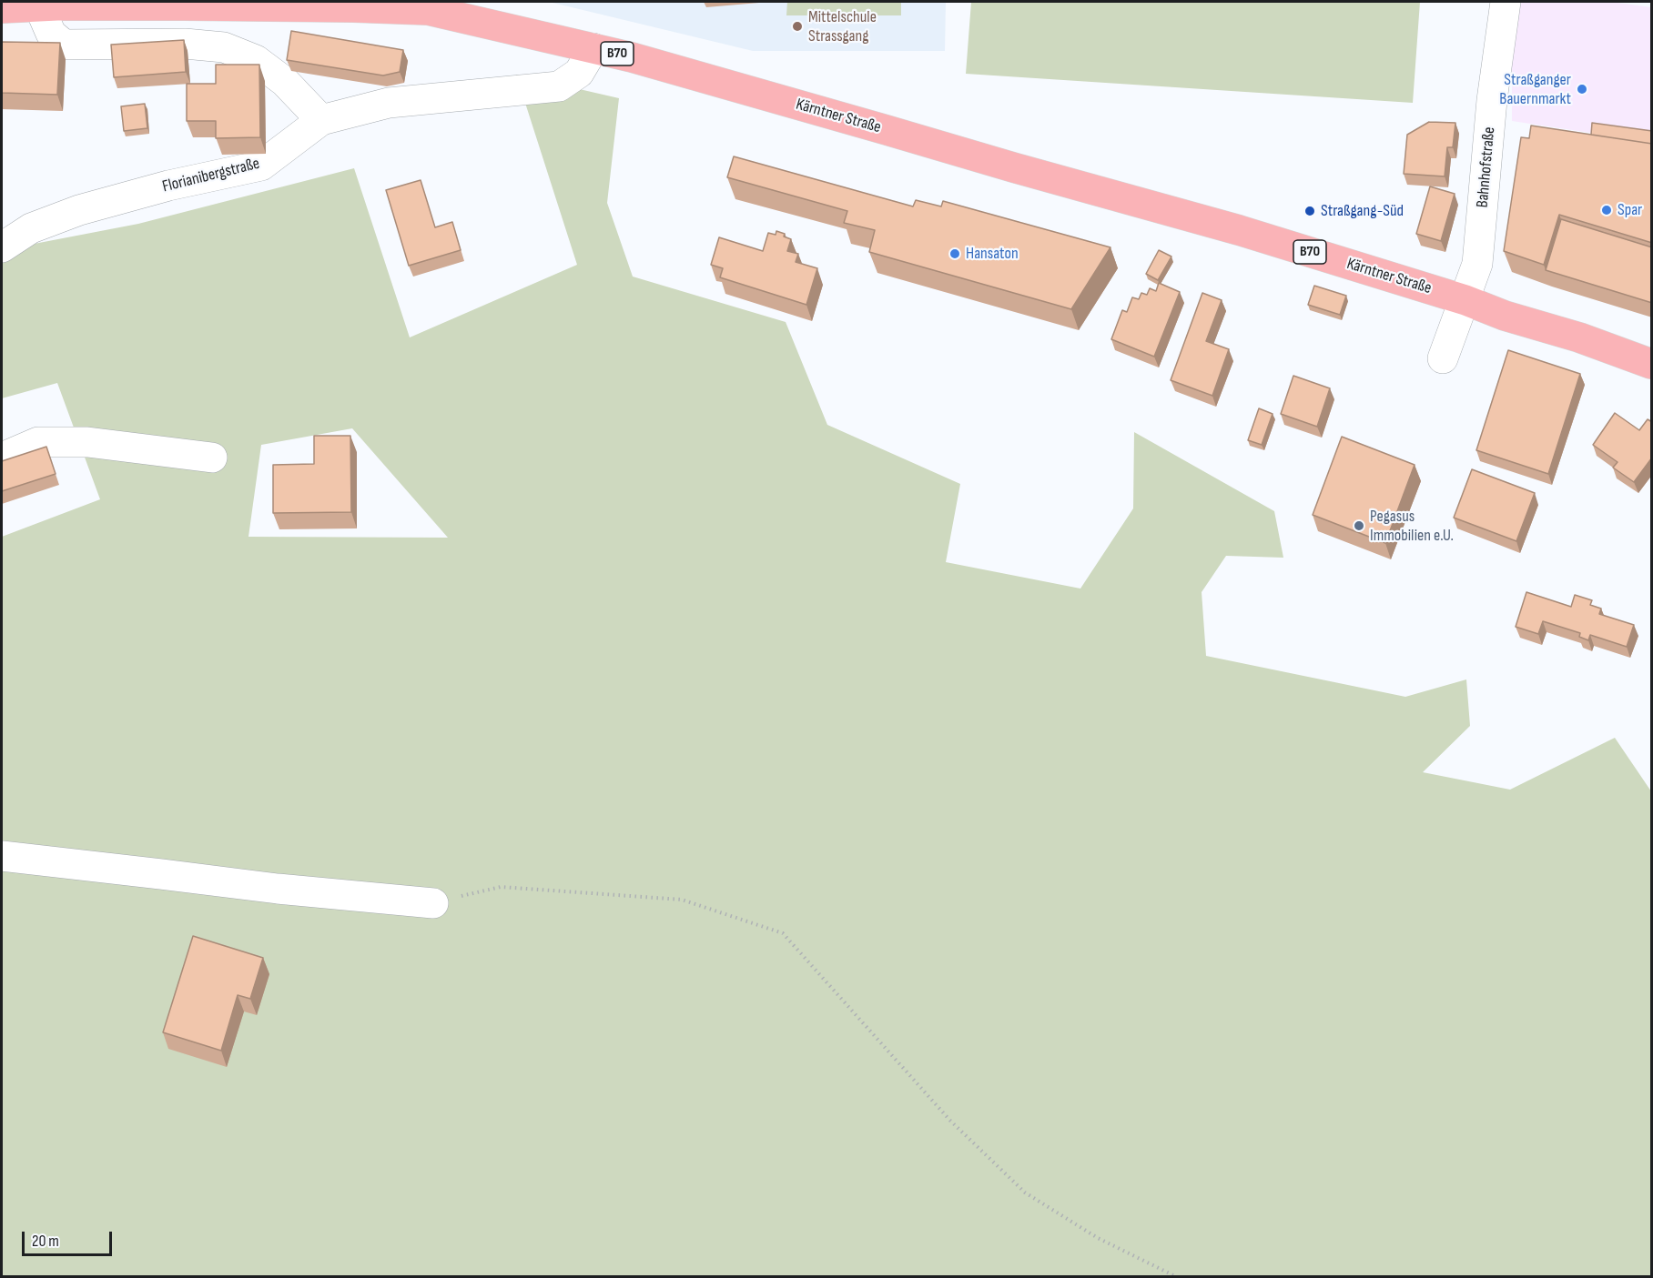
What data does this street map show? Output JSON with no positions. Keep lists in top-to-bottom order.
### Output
{
  "streets": {
    "main road": ["B70", "Kärntner Straße"],
    "street": ["Bahnhofstraße", "Florianibergstraße"]
  },
  "crossings": [
    ["Kärntner Straße", "Bahnhofstraße"],
    ["Kärntner Straße", "Florianibergstraße"]
  ],
  "places": [
    "Mittelschule Strassgang",
    "Straßganger Bauernmarkt",
    "Spar",
    "Straßgang-Süd",
    "Hansaton",
    "Pegasus Immobilien e.U."
  ],
  "scale_bar": "20 m"
}
